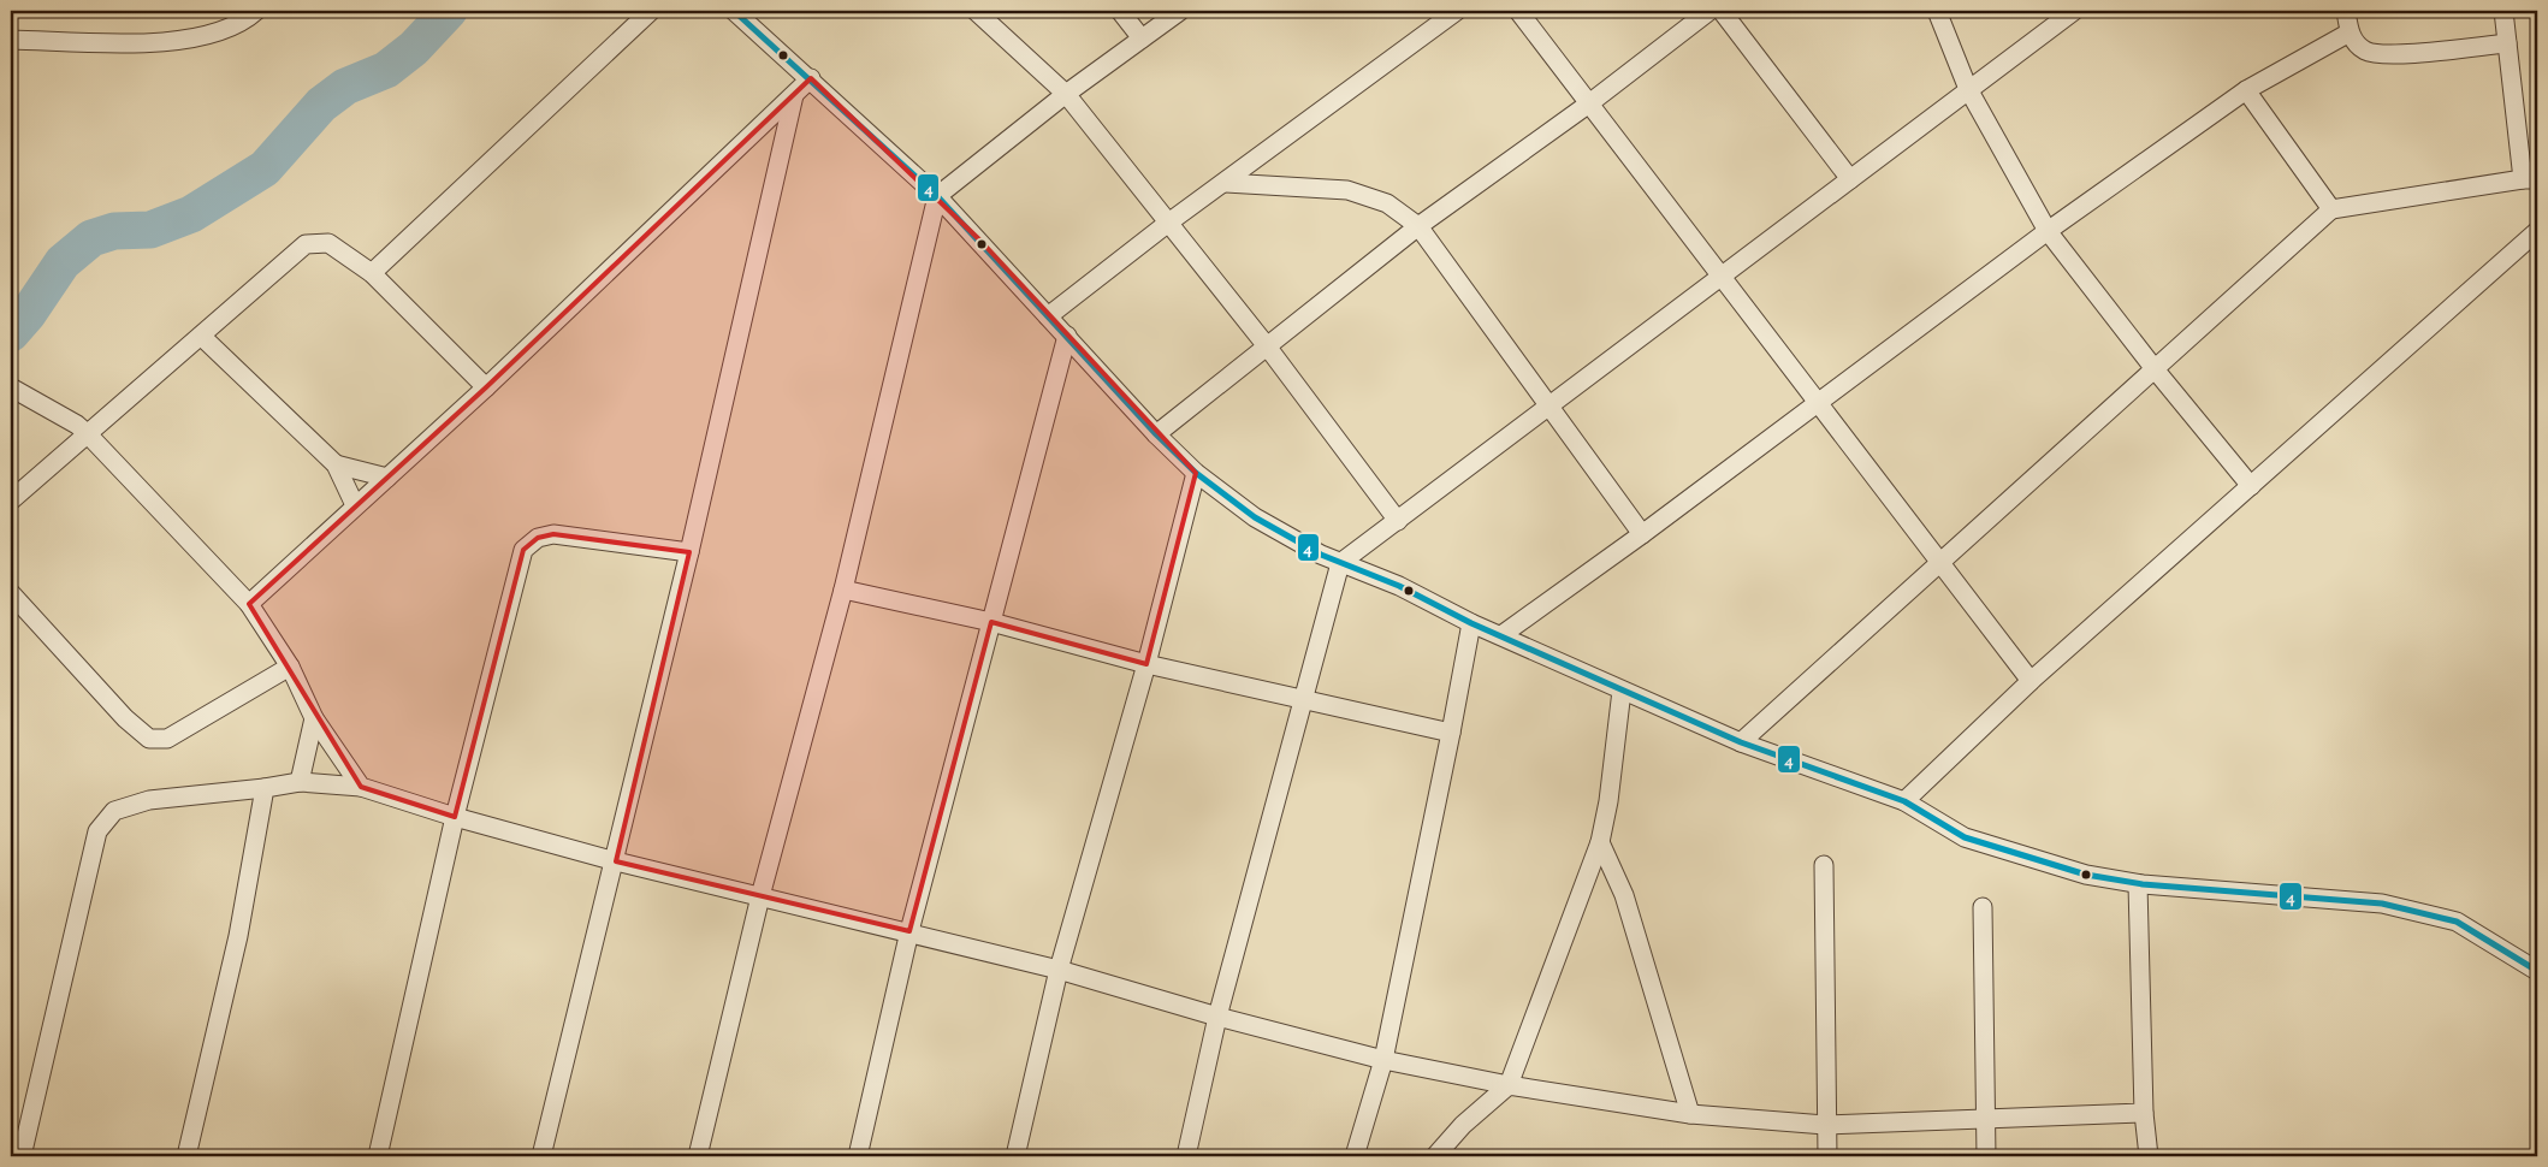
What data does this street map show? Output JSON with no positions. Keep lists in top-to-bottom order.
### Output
{
  "lines": ["transit line 4"]
}
